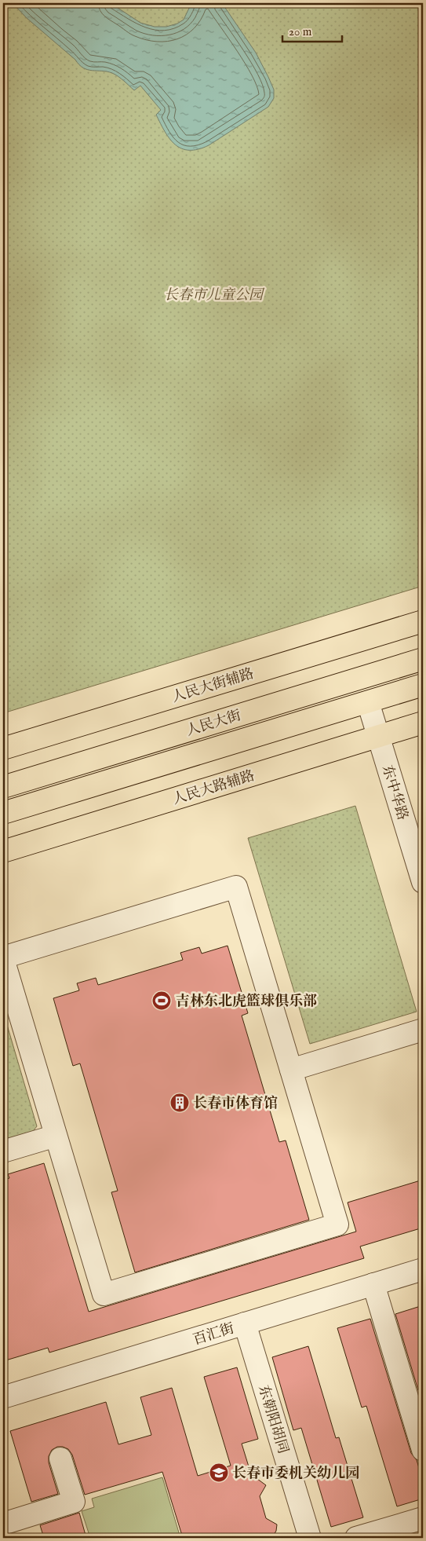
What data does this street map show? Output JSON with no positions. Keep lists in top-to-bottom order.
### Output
{
  "streets": {
    "main road": ["人民大街辅路", "人民大街", "人民大路辅路"],
    "street": ["东中华路", "百汇街", "东朝阳胡同"]
  },
  "crossings": [
    ["人民大街", "东中华路"],
    ["人民大路辅路", "东中华路"],
    ["百汇街", "东朝阳胡同"]
  ],
  "parks": ["长春市儿童公园"],
  "places": {
    "sports": ["吉林东北虎篮球俱乐部"],
    "building": ["长春市体育馆"],
    "school or university": ["长春市委机关幼儿园"]
  },
  "scale_bar": "20 m"
}
